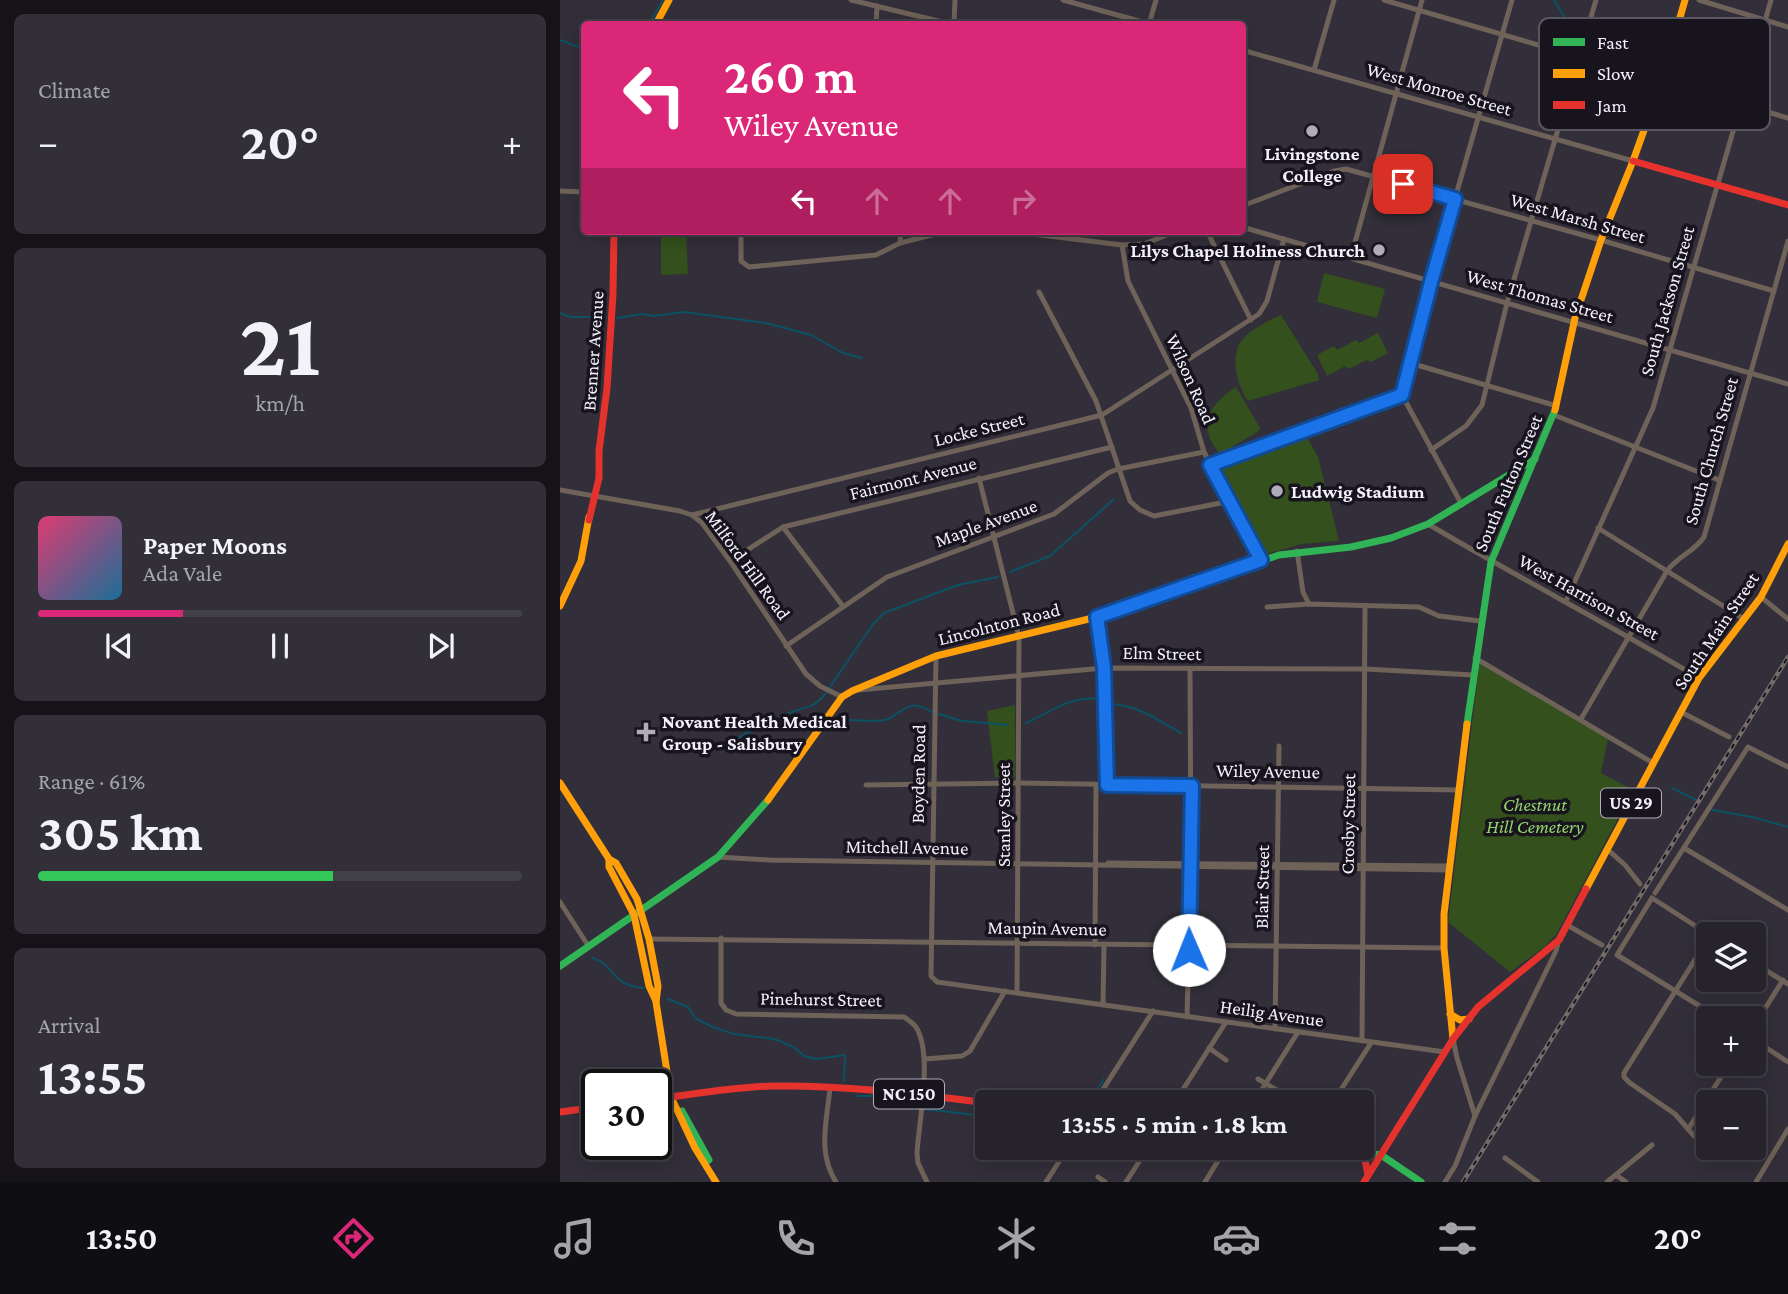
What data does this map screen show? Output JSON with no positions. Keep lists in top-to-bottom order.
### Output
{
  "streets": {
    "main road": [
      "West Monroe Street",
      "Brenner Avenue",
      "South Fulton Street",
      "Lincolnton Road",
      "South Main Street",
      "US 29",
      "NC 150"
    ],
    "street": [
      "West Marsh Street",
      "West Thomas Street",
      "South Jackson Street",
      "Wilson Road",
      "Locke Street",
      "South Church Street",
      "Fairmont Avenue",
      "Maple Avenue",
      "Milford Hill Road",
      "West Harrison Street",
      "Elm Street",
      "Wiley Avenue",
      "Boyden Road",
      "Stanley Street",
      "Crosby Street",
      "Mitchell Avenue",
      "Blair Street",
      "Maupin Avenue",
      "Pinehurst Street",
      "Heilig Avenue"
    ]
  },
  "crossings": [
    ["West Monroe Street", "South Jackson Street"],
    ["West Monroe Street", "South Fulton Street"],
    ["West Marsh Street", "South Jackson Street"],
    ["West Marsh Street", "South Church Street"],
    ["West Marsh Street", "South Fulton Street"],
    ["West Thomas Street", "South Jackson Street"],
    ["West Thomas Street", "South Church Street"],
    ["West Thomas Street", "South Fulton Street"],
    ["South Jackson Street", "West Harrison Street"],
    ["Brenner Avenue", "Milford Hill Road"],
    ["Wilson Road", "Locke Street"],
    ["Wilson Road", "Maple Avenue"],
    ["Wilson Road", "Lincolnton Road"],
    ["Locke Street", "Milford Hill Road"],
    ["South Church Street", "West Harrison Street"],
    ["Fairmont Avenue", "Milford Hill Road"],
    ["Fairmont Avenue", "Stanley Street"],
    ["South Fulton Street", "West Harrison Street"],
    ["South Fulton Street", "Lincolnton Road"],
    ["South Fulton Street", "South Main Street"],
    ["South Fulton Street", "Elm Street"],
    ["South Fulton Street", "Wiley Avenue"],
    ["South Fulton Street", "Mitchell Avenue"],
    ["South Fulton Street", "Maupin Avenue"],
    ["Maple Avenue", "Milford Hill Road"],
    ["Maple Avenue", "Stanley Street"],
    ["Milford Hill Road", "Lincolnton Road"],
    ["West Harrison Street", "Lincolnton Road"],
    ["West Harrison Street", "South Main Street"],
    ["Lincolnton Road", "Elm Street"],
    ["Lincolnton Road", "Boyden Road"],
    ["Lincolnton Road", "Stanley Street"],
    ["Lincolnton Road", "Mitchell Avenue"],
    ["South Main Street", "Heilig Avenue"],
    ["Elm Street", "Boyden Road"],
    ["Elm Street", "Stanley Street"],
    ["Elm Street", "Crosby Street"],
    ["Wiley Avenue", "Boyden Road"],
    ["Wiley Avenue", "Stanley Street"],
    ["Wiley Avenue", "Crosby Street"],
    ["Wiley Avenue", "Blair Street"],
    ["Boyden Road", "Mitchell Avenue"],
    ["Boyden Road", "Maupin Avenue"],
    ["Boyden Road", "Heilig Avenue"],
    ["Stanley Street", "Mitchell Avenue"],
    ["Stanley Street", "Maupin Avenue"],
    ["Stanley Street", "Heilig Avenue"],
    ["Crosby Street", "Mitchell Avenue"],
    ["Crosby Street", "Maupin Avenue"],
    ["Crosby Street", "Heilig Avenue"],
    ["Mitchell Avenue", "Blair Street"],
    ["Blair Street", "Maupin Avenue"],
    ["Blair Street", "Heilig Avenue"],
    ["Maupin Avenue", "Pinehurst Street"],
    ["Pinehurst Street", "NC 150"]
  ],
  "parks": ["Chestnut Hill Cemetery"],
  "places": {
    "other": ["Livingstone College", "Lilys Chapel Holiness Church", "Ludwig Stadium"],
    "health": ["Novant Health Medical Group - Salisbury"]
  },
  "legend": ["Fast", "Slow", "Jam"],
  "page": {
    "tile": [
      "Climate",
      ["21", "km/h"],
      ["Range · 61%", "305 km"],
      ["Arrival", "13:55"]
    ],
    "turn": ["260 m", "Wiley Avenue"],
    "heat": ["−", "20°", "+"],
    "song": ["Paper Moons", "Ada Vale"],
    "map_buttons": ["+", "−"],
    "limit": "30",
    "trip": "13:55 · 5 min · 1.8 km",
    "tabs": ["13:50", "20°"]
  }
}
